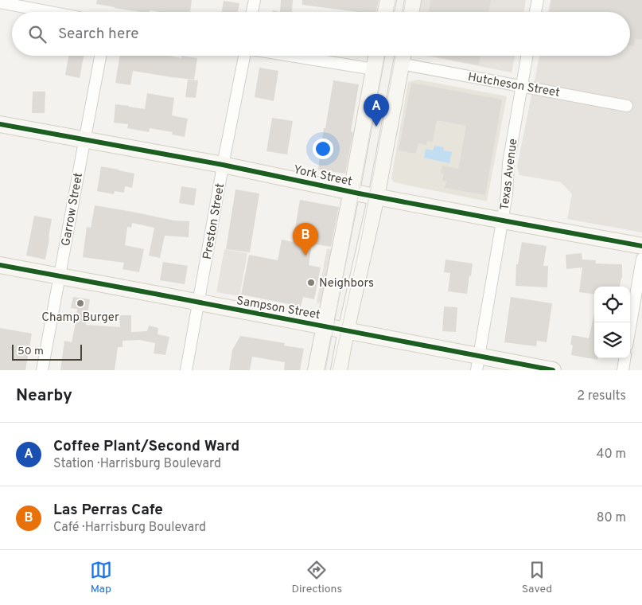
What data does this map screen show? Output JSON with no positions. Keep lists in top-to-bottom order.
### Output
{
  "streets": {
    "main road": ["York Street", "Sampson Street"],
    "street": [
      "Hutcheson Street",
      "Texas Avenue",
      "Garrow Street",
      "Preston Street"
    ]
  },
  "crossings": [
    ["Hutcheson Street", "Texas Avenue"],
    ["Texas Avenue", "York Street"],
    ["Texas Avenue", "Sampson Street"],
    ["York Street", "Garrow Street"],
    ["York Street", "Preston Street"],
    ["Garrow Street", "Sampson Street"],
    ["Preston Street", "Sampson Street"]
  ],
  "places": ["Neighbors", "Champ Burger"],
  "scale_bar": "50 m",
  "page": {
    "search": "Search here",
    "pins": ["A", "B"],
    "scale": "50 m",
    "heading": ["Nearby", "2 results"],
    "list": [
      {
        "mark": "A",
        "name": "Coffee Plant/Second Ward",
        "note": "Station · Harrisburg Boulevard",
        "value": "40 m"
      },
      {
        "mark": "B",
        "name": "Las Perras Cafe",
        "note": "Café · Harrisburg Boulevard",
        "value": "80 m"
      }
    ],
    "nav": ["Map", "Directions", "Saved"]
  }
}
